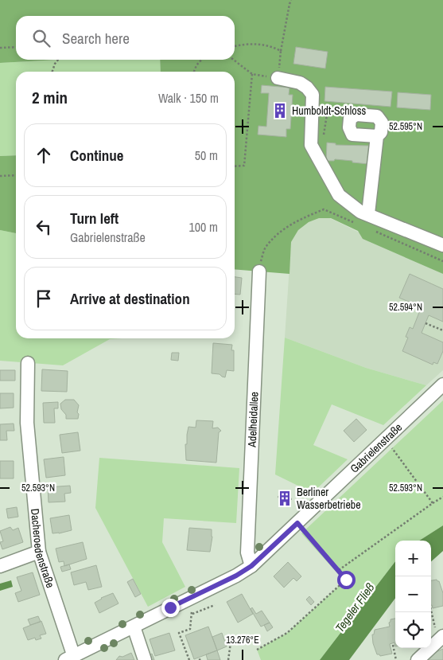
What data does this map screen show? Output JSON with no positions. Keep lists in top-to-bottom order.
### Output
{
  "streets": {
    "street": ["Adelheidallee", "Gabrielenstraße", "Dacheroedenstraße"]
  },
  "crossings": [
    ["Adelheidallee", "Gabrielenstraße"],
    ["Gabrielenstraße", "Dacheroedenstraße"]
  ],
  "water": ["Tegeler Fließ"],
  "places": {
    "building": ["Humboldt-Schloss", "Berliner Wasserbetriebe"]
  },
  "page": {
    "search": "Search here",
    "heading": ["2 min", "Walk · 150 m"],
    "list": [
      ["Continue", "50 m"],
      ["Turn left", "Gabrielenstraße", "100 m"],
      "Arrive at destination"
    ],
    "map_buttons": ["+", "−"]
  },
  "coordinates": [
    "52.595°N",
    "52.594°N",
    "52.593°N",
    "13.276°E"
  ]
}
